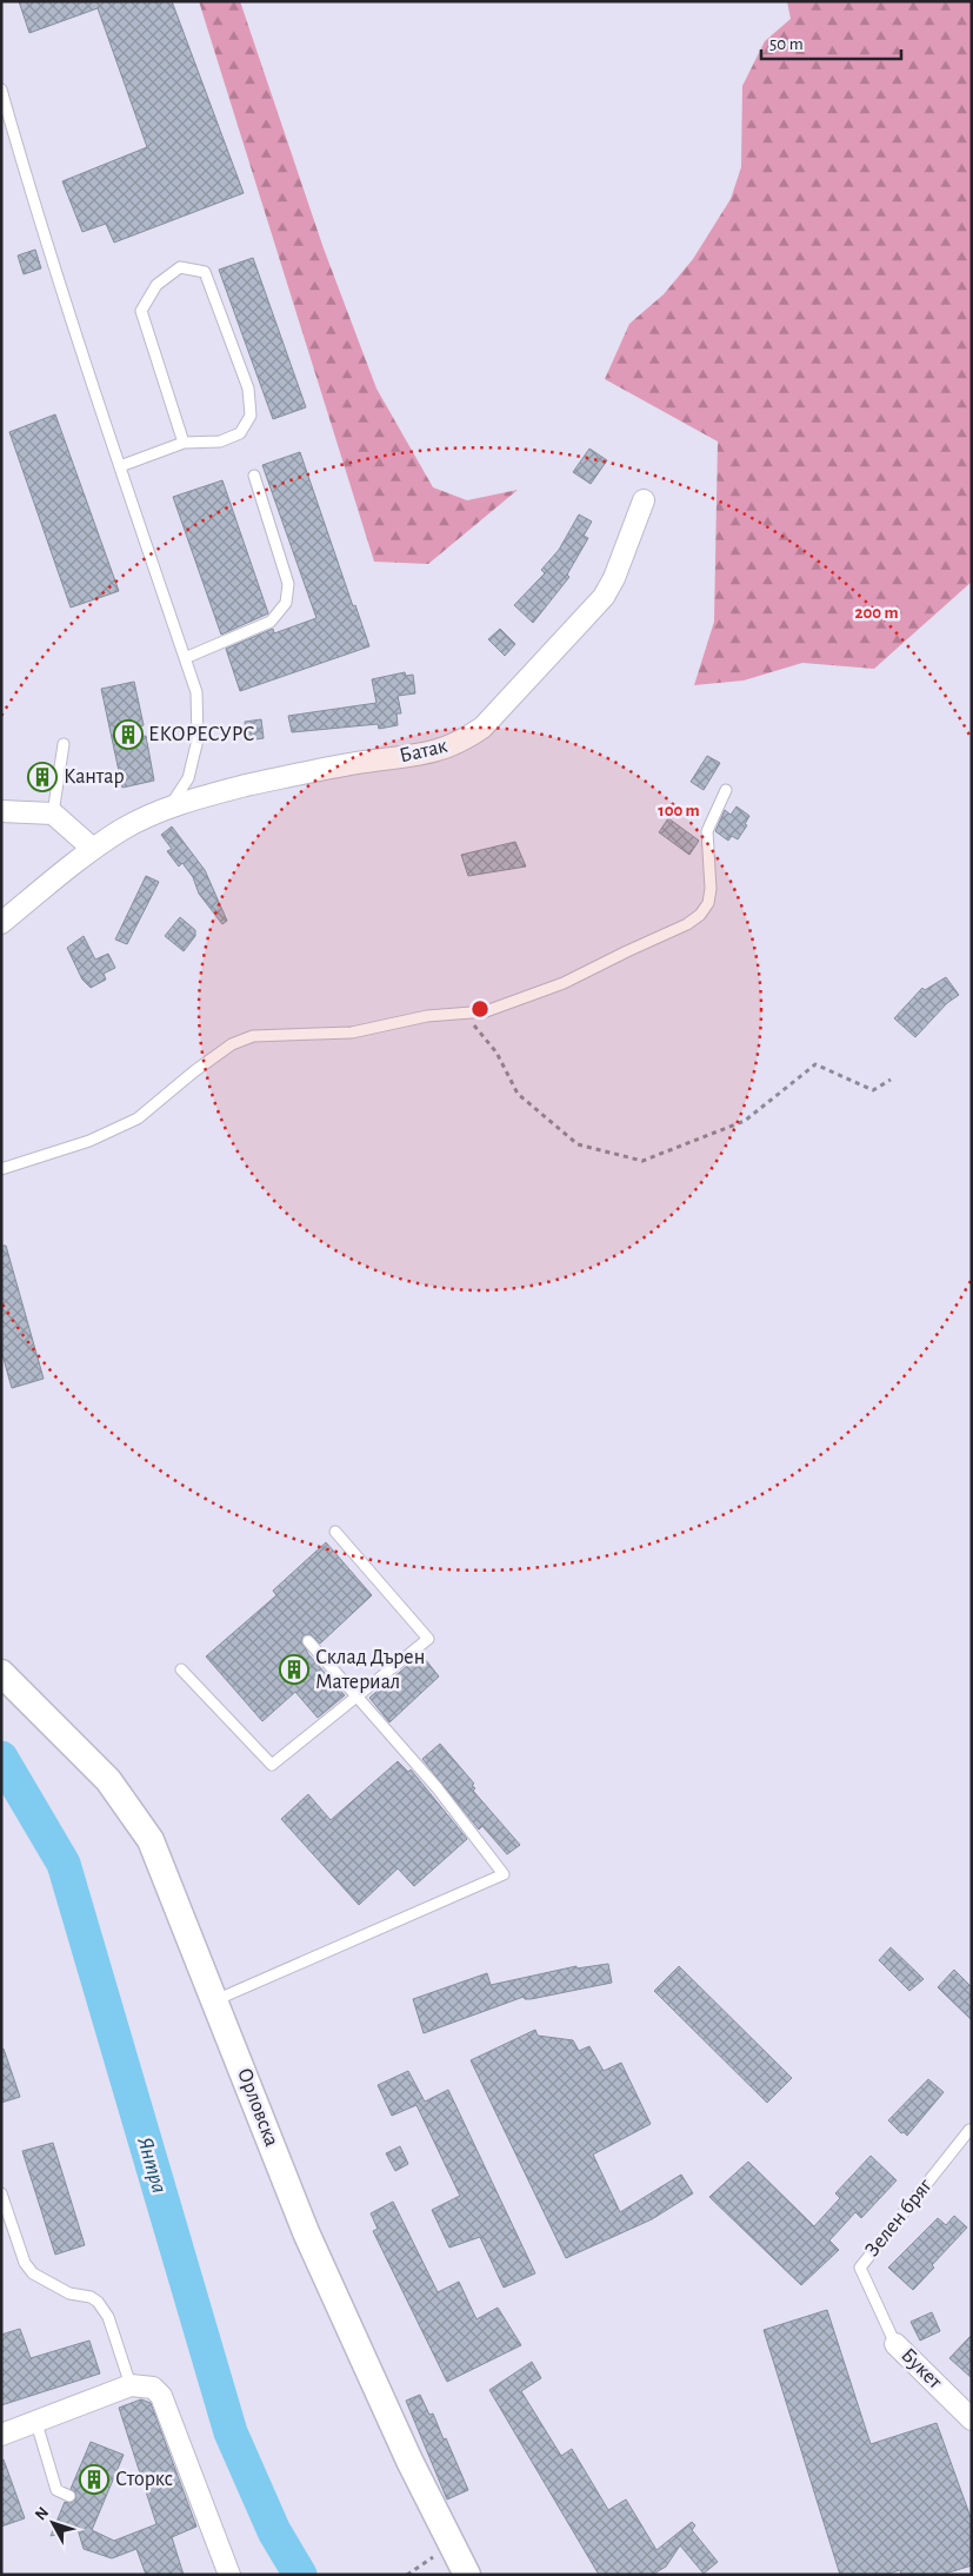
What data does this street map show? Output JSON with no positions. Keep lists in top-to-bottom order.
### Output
{
  "streets": {
    "street": ["Батак", "Орловска", "Букет"],
    "lane": ["Зелен бряг"]
  },
  "crossings": [
    ["Зелен бряг", "Букет"]
  ],
  "water": ["Янтра"],
  "places": {
    "building": [
      "ЕКОРЕСУРС",
      "Кантар",
      "Склад Дърен Материал",
      "Сторкс"
    ]
  },
  "scale_bar": "50 m",
  "north": "top left",
  "rings": ["200 m", "100 m"]
}
